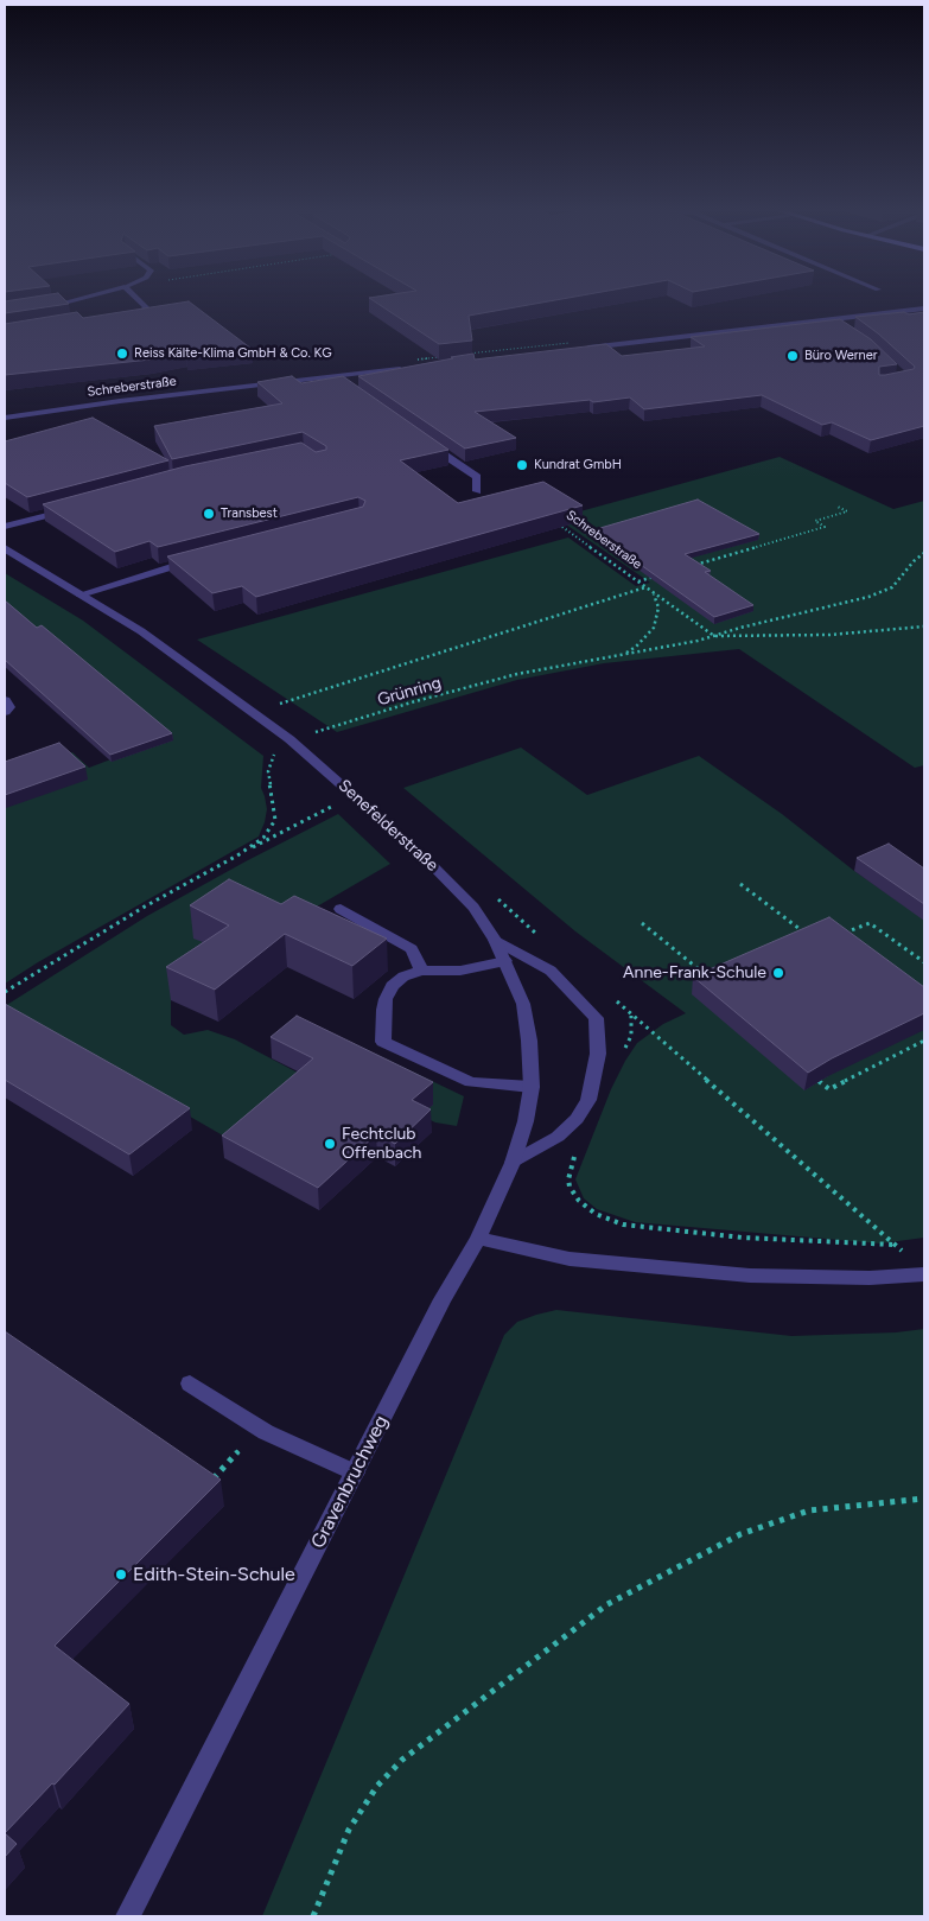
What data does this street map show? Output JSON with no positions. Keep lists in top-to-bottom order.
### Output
{
  "streets": {
    "street": ["Schreberstraße", "Senefelderstraße", "Gravenbruchweg"],
    "path": ["Grünring"]
  },
  "crossings": [
    ["Schreberstraße", "Grünring"],
    ["Grünring", "Senefelderstraße"],
    ["Senefelderstraße", "Gravenbruchweg"]
  ],
  "places": [
    "Reiss Kälte-Klima GmbH & Co. KG",
    "Büro Werner",
    "Kundrat GmbH",
    "Transbest",
    "Anne-Frank-Schule",
    "Fechtclub Offenbach",
    "Edith-Stein-Schule"
  ]
}
